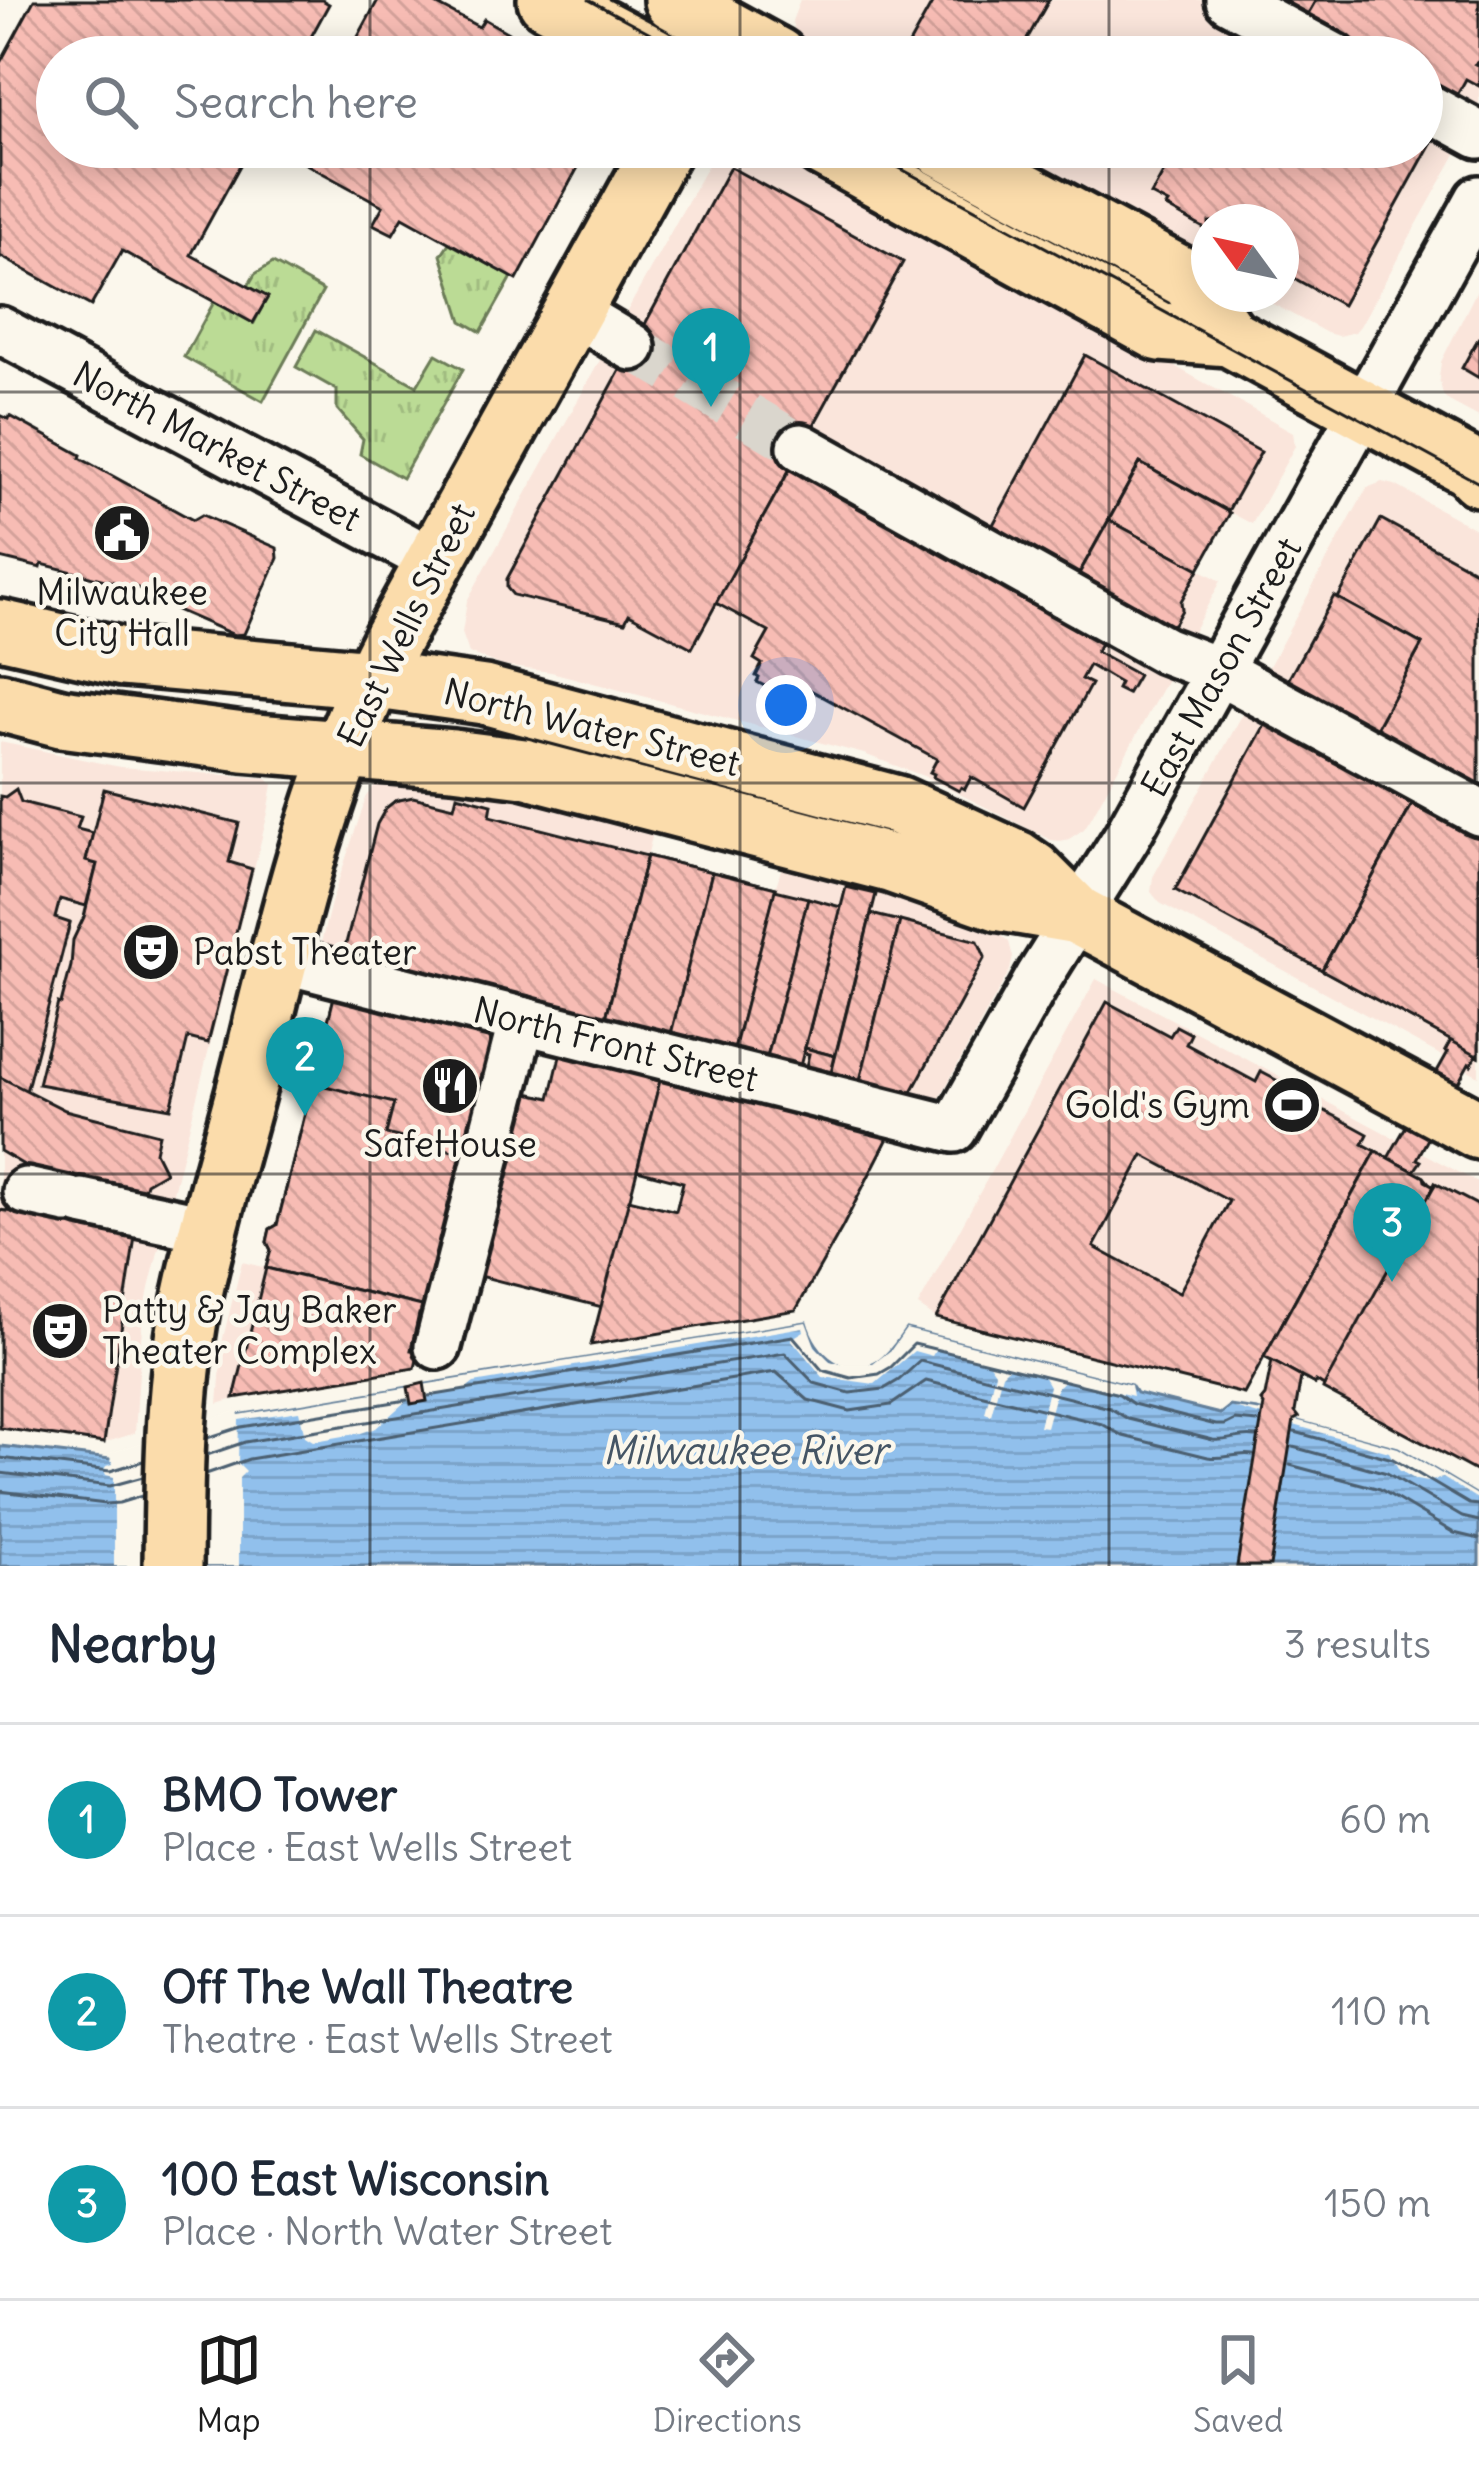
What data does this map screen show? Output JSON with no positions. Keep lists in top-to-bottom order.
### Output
{
  "streets": {
    "main road": ["East Wells Street", "North Water Street"],
    "street": ["North Market Street", "East Mason Street", "North Front Street"]
  },
  "crossings": [
    ["North Market Street", "East Wells Street"],
    ["East Wells Street", "North Water Street"],
    ["East Wells Street", "North Front Street"],
    ["East Mason Street", "North Water Street"],
    ["East Mason Street", "North Front Street"]
  ],
  "water": ["Milwaukee River"],
  "places": {
    "public building": ["Milwaukee City Hall"],
    "theatre": ["Pabst Theater", "Patty & Jay Baker Theater Complex"],
    "restaurant": ["SafeHouse"],
    "sports": ["Gold's Gym"]
  },
  "north": "top left",
  "page": {
    "search": "Search here",
    "pins": ["1", "2", "3"],
    "heading": ["Nearby", "3 results"],
    "list": [
      {
        "mark": "1",
        "name": "BMO Tower",
        "note": "Place · East Wells Street",
        "value": "60 m"
      },
      {
        "mark": "2",
        "name": "Off The Wall Theatre",
        "note": "Theatre · East Wells Street",
        "value": "110 m"
      },
      {
        "mark": "3",
        "name": "100 East Wisconsin",
        "note": "Place · North Water Street",
        "value": "150 m"
      }
    ],
    "nav": ["Map", "Directions", "Saved"]
  }
}
